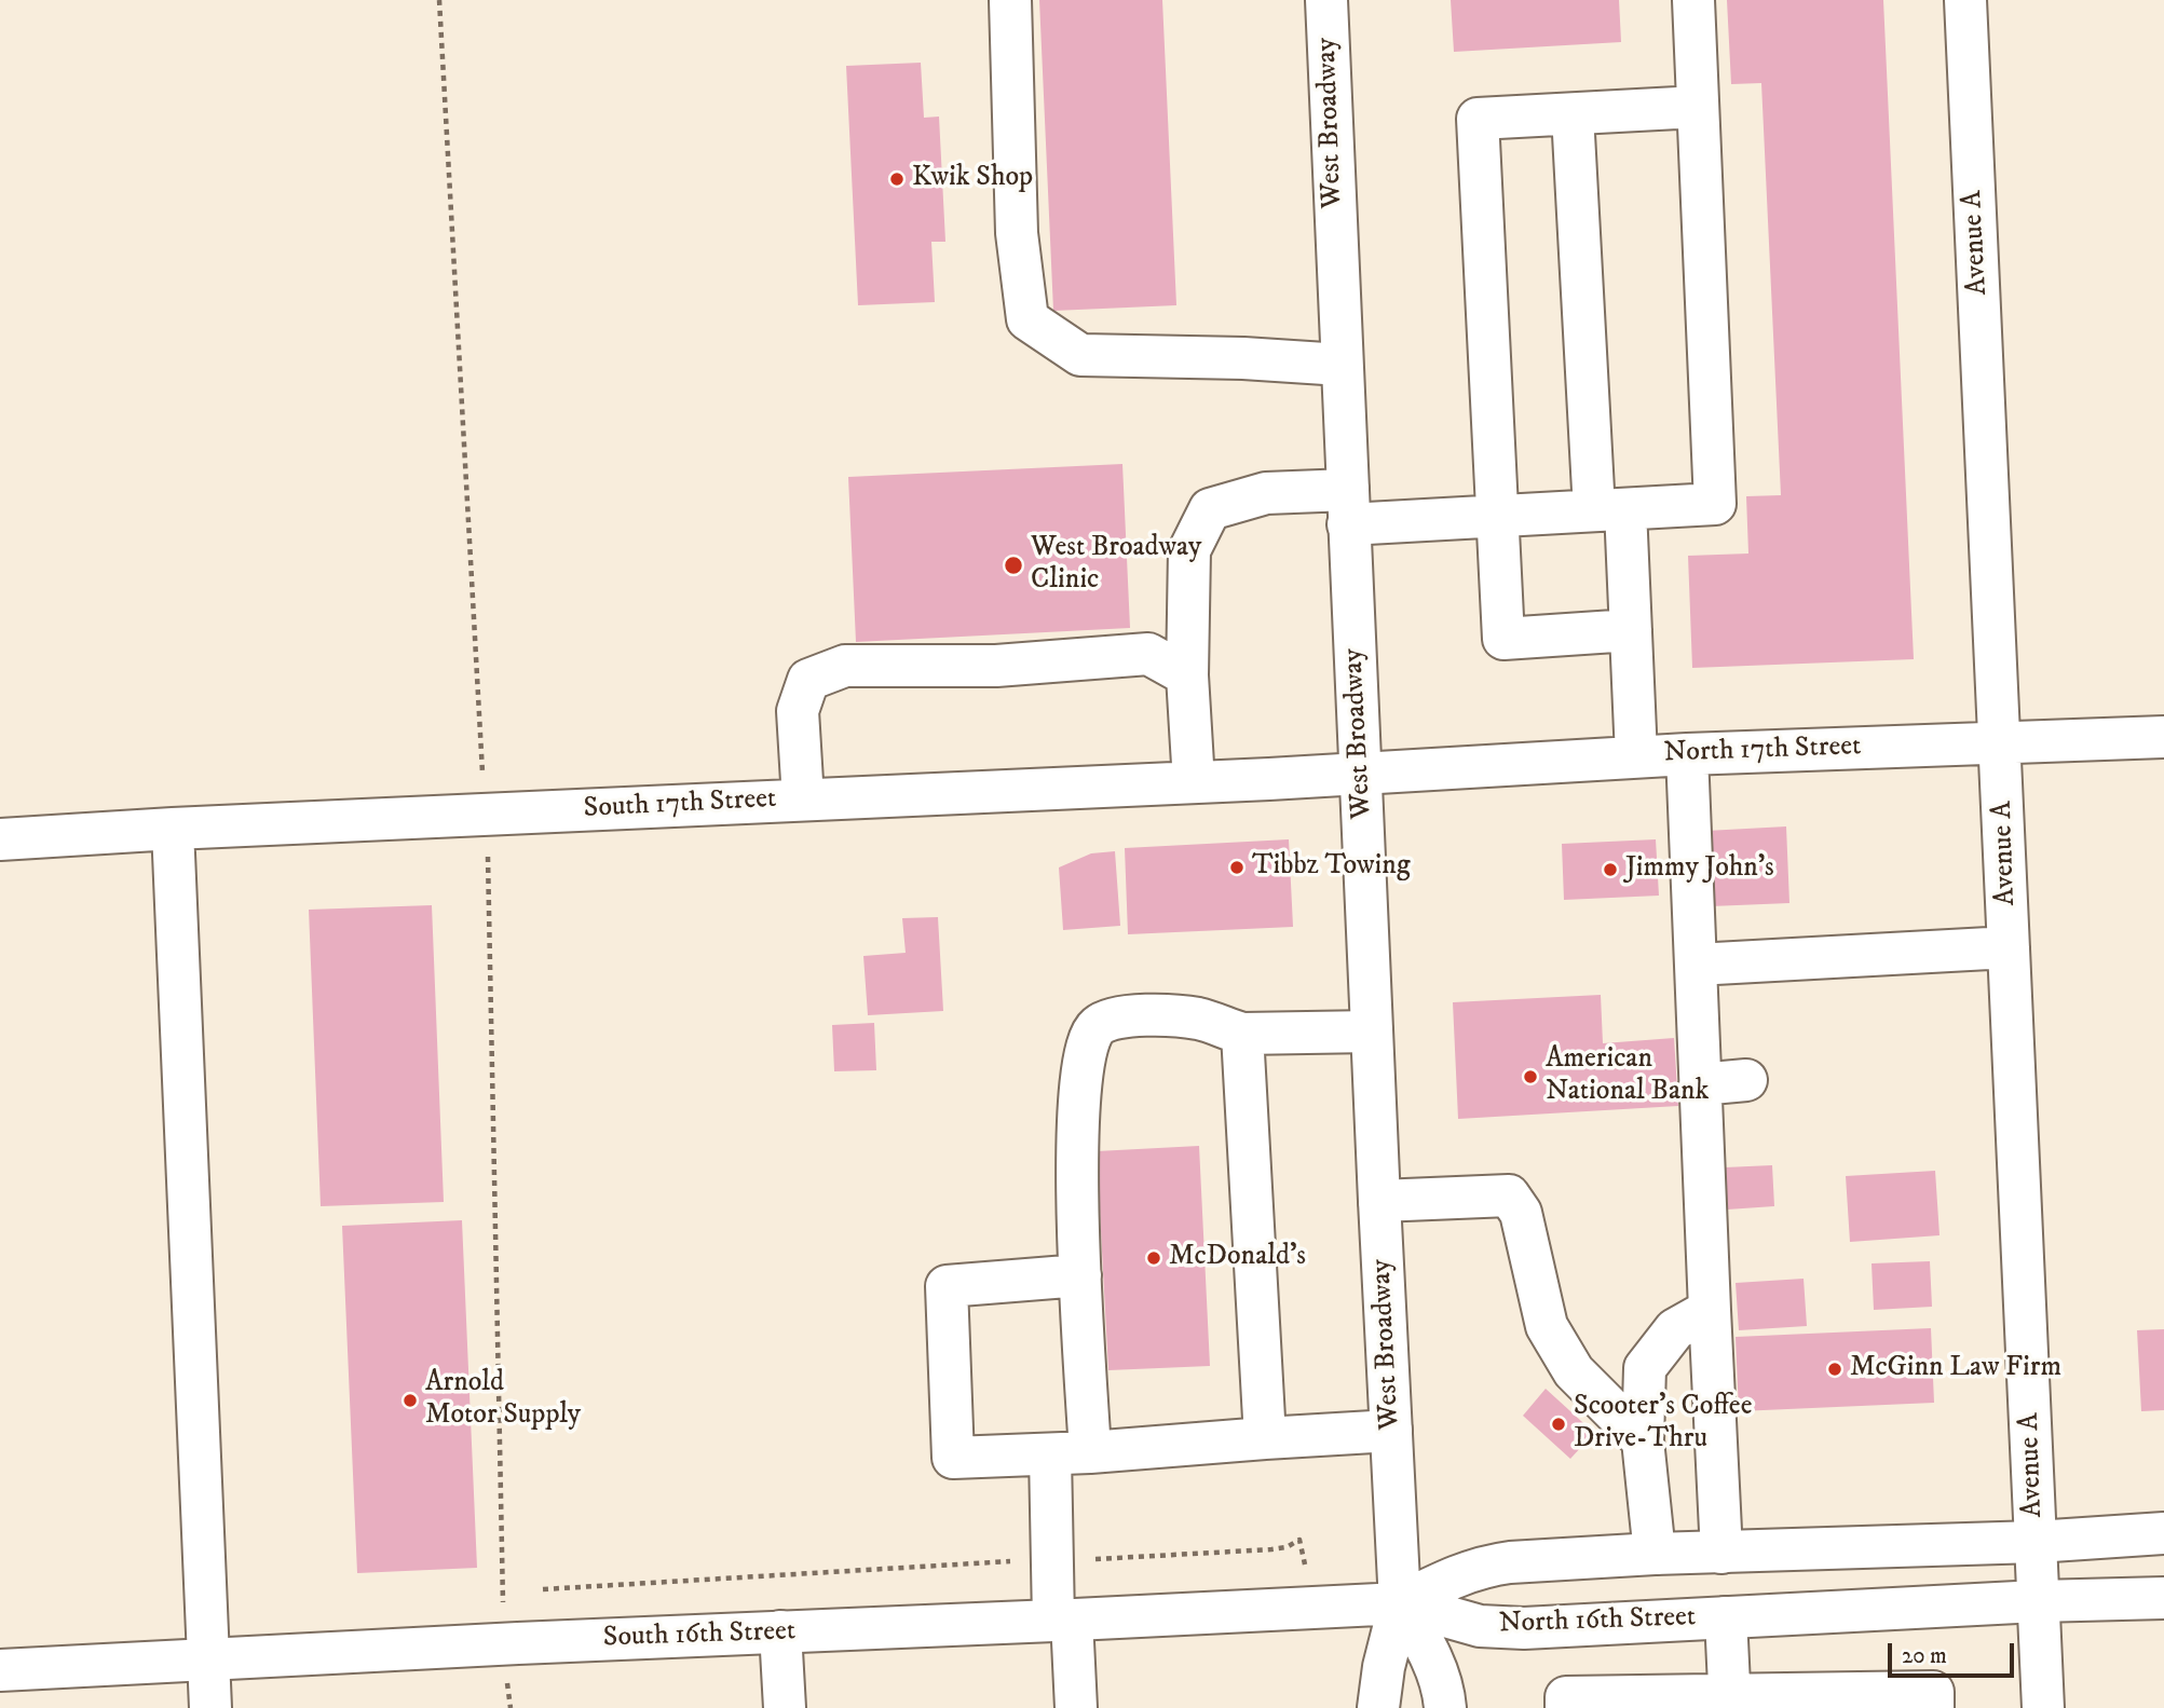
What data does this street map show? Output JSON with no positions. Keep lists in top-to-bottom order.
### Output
{
  "streets": {
    "main road": [
      "West Broadway",
      "Avenue A",
      "North 17th Street",
      "South 17th Street",
      "North 16th Street",
      "South 16th Street"
    ]
  },
  "crossings": [
    ["West Broadway", "North 17th Street"],
    ["West Broadway", "South 17th Street"],
    ["West Broadway", "North 16th Street"],
    ["West Broadway", "South 16th Street"],
    ["Avenue A", "North 17th Street"],
    ["Avenue A", "North 16th Street"],
    ["North 17th Street", "South 17th Street"],
    ["North 16th Street", "South 16th Street"]
  ],
  "places": [
    "Kwik Shop",
    "West Broadway Clinic",
    "Tibbz Towing",
    "Jimmy John's",
    "American National Bank",
    "McDonald's",
    "McGinn Law Firm",
    "Arnold Motor Supply",
    "Scooter's Coffee Drive-Thru"
  ],
  "scale_bar": "20 m"
}
